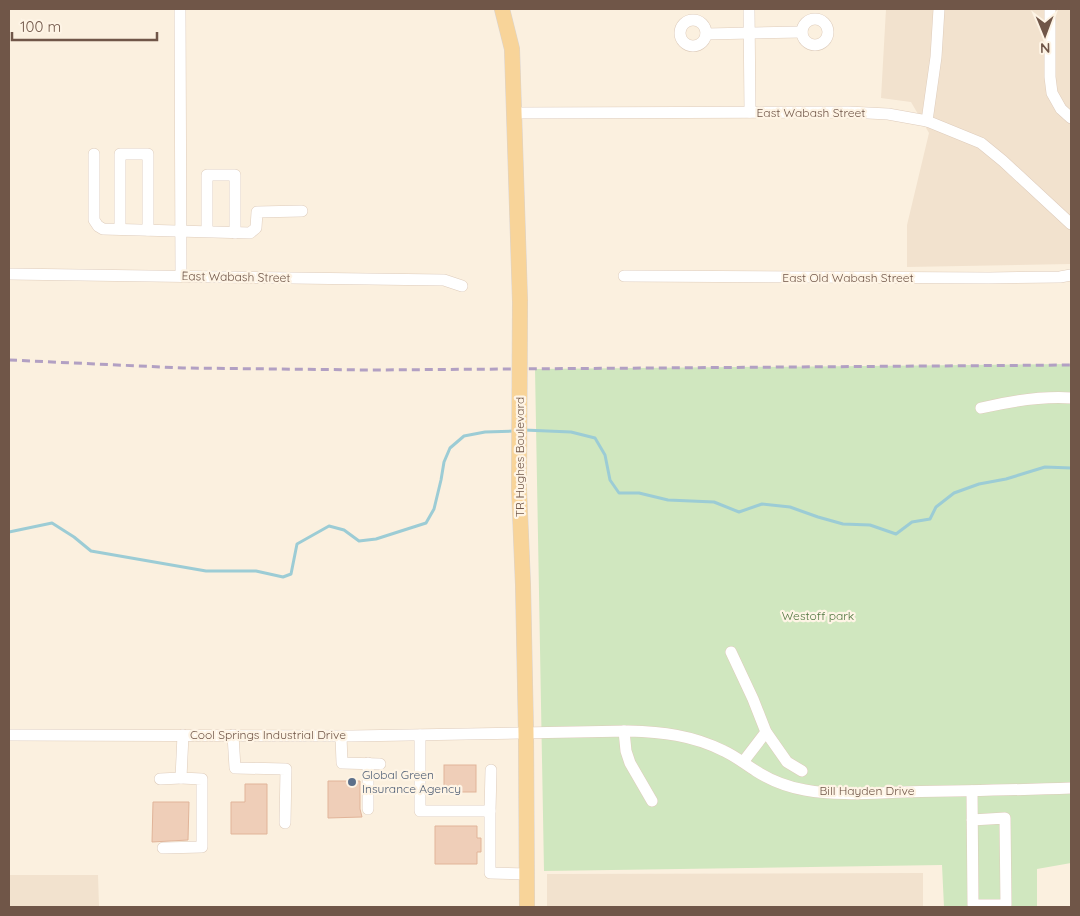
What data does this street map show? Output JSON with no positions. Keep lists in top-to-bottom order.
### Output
{
  "streets": {
    "main road": ["TR Hughes Boulevard"],
    "street": [
      "East Wabash Street",
      "East Old Wabash Street",
      "Cool Springs Industrial Drive",
      "Bill Hayden Drive"
    ]
  },
  "crossings": [
    ["East Wabash Street", "TR Hughes Boulevard"],
    ["TR Hughes Boulevard", "Cool Springs Industrial Drive"],
    ["TR Hughes Boulevard", "Bill Hayden Drive"],
    ["Cool Springs Industrial Drive", "Bill Hayden Drive"]
  ],
  "parks": ["Westoff park"],
  "places": ["Global Green Insurance Agency"],
  "scale_bar": "100 m",
  "north": "bottom"
}
